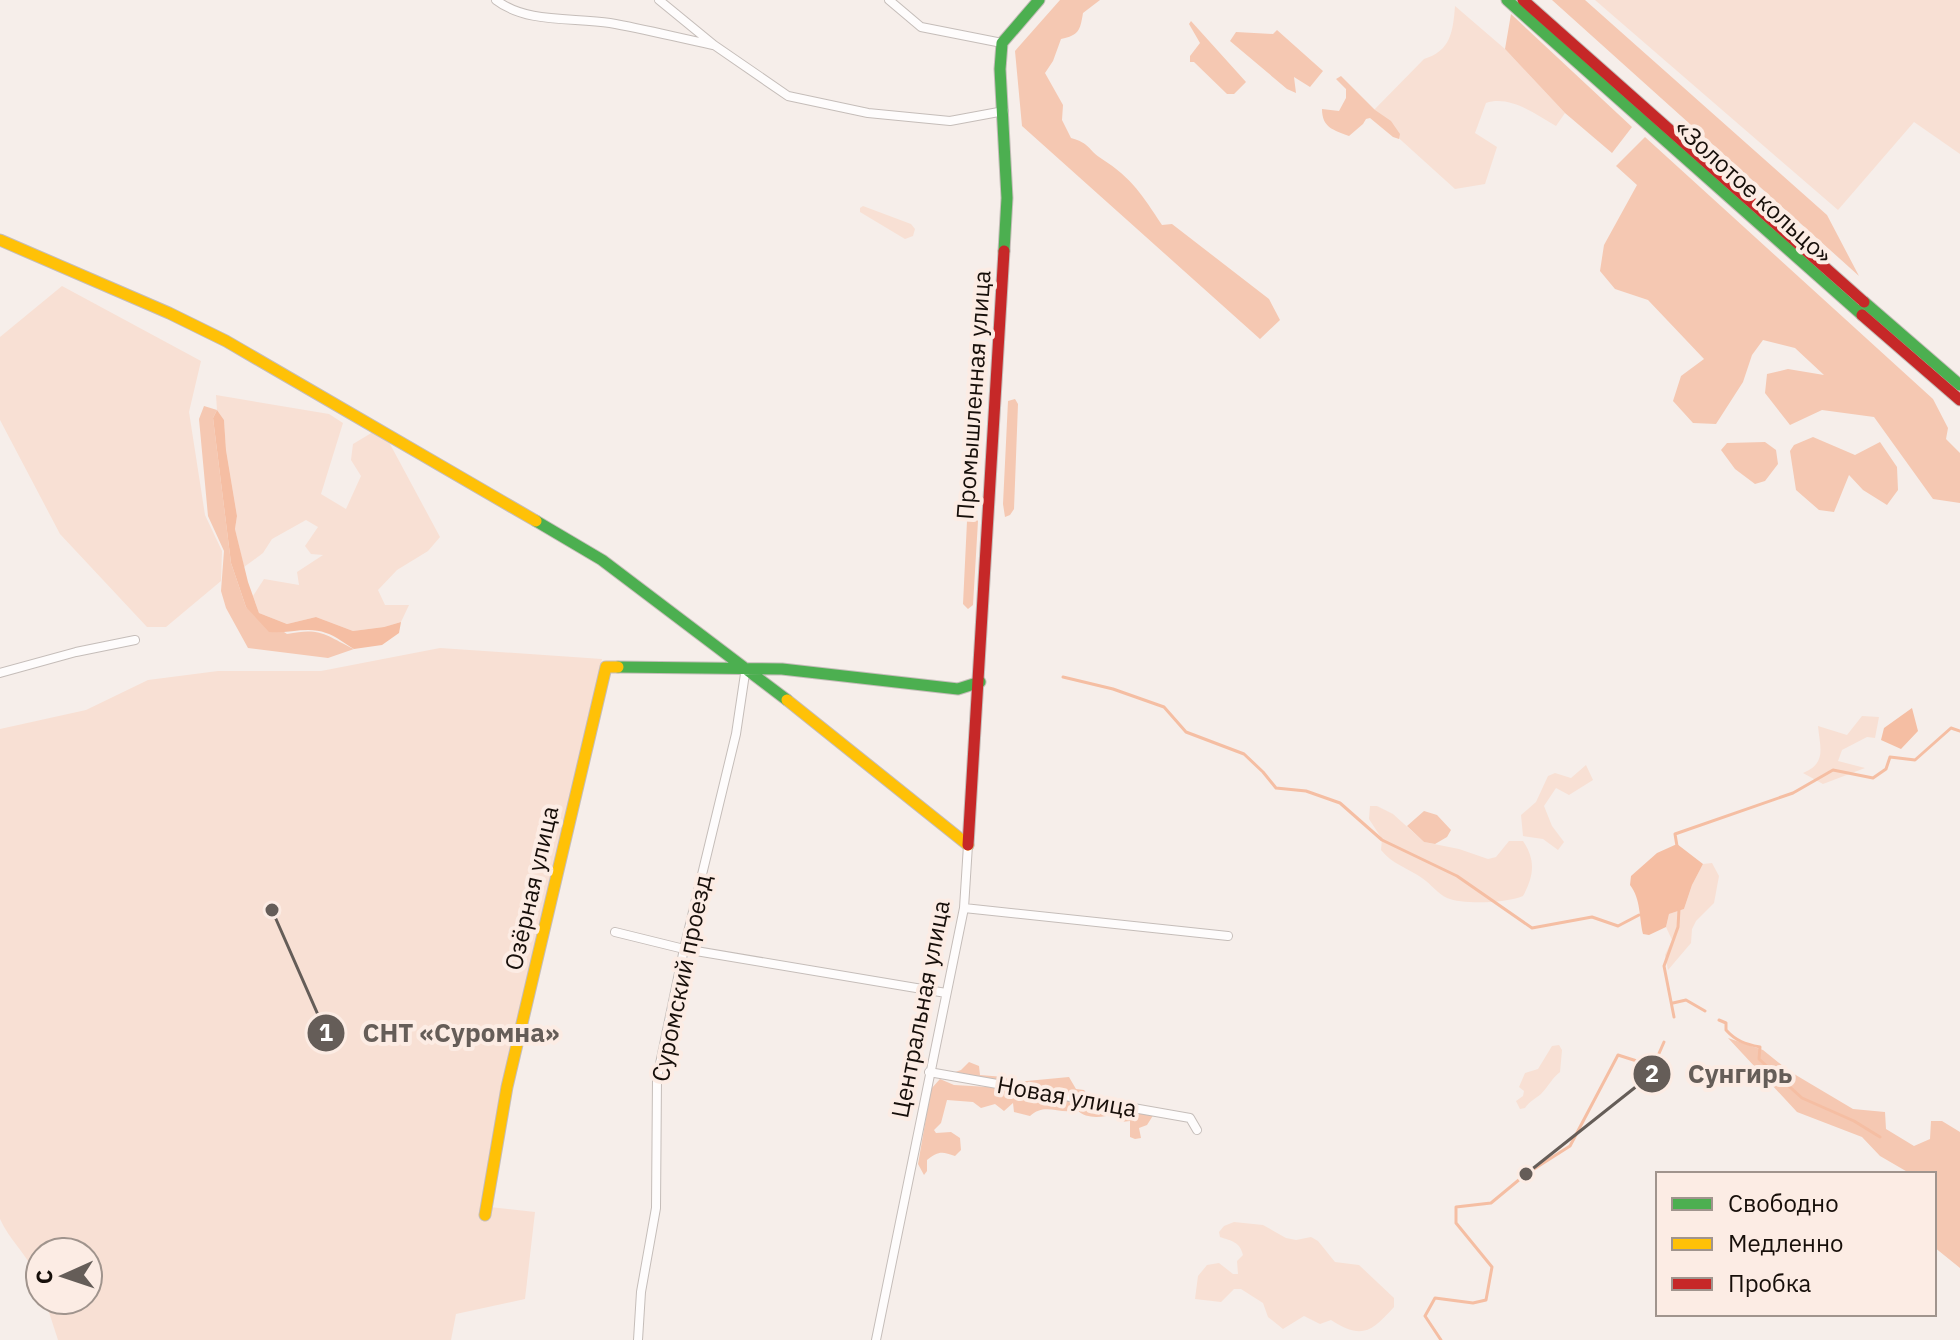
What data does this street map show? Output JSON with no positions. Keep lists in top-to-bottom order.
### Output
{
  "streets": {
    "main road": [
      "«Золотое кольцо»",
      "Промышленная улица",
      "Озёрная улица",
      "Центральная улица"
    ],
    "street": ["Суромский проезд", "Новая улица"]
  },
  "crossings": [
    ["Промышленная улица", "Центральная улица"],
    ["Озёрная улица", "Суромский проезд"],
    ["Центральная улица", "Новая улица"]
  ],
  "places": ["СНТ «Суромна»", "Сунгирь"],
  "legend": ["Свободно", "Медленно", "Пробка"],
  "north": "left"
}
